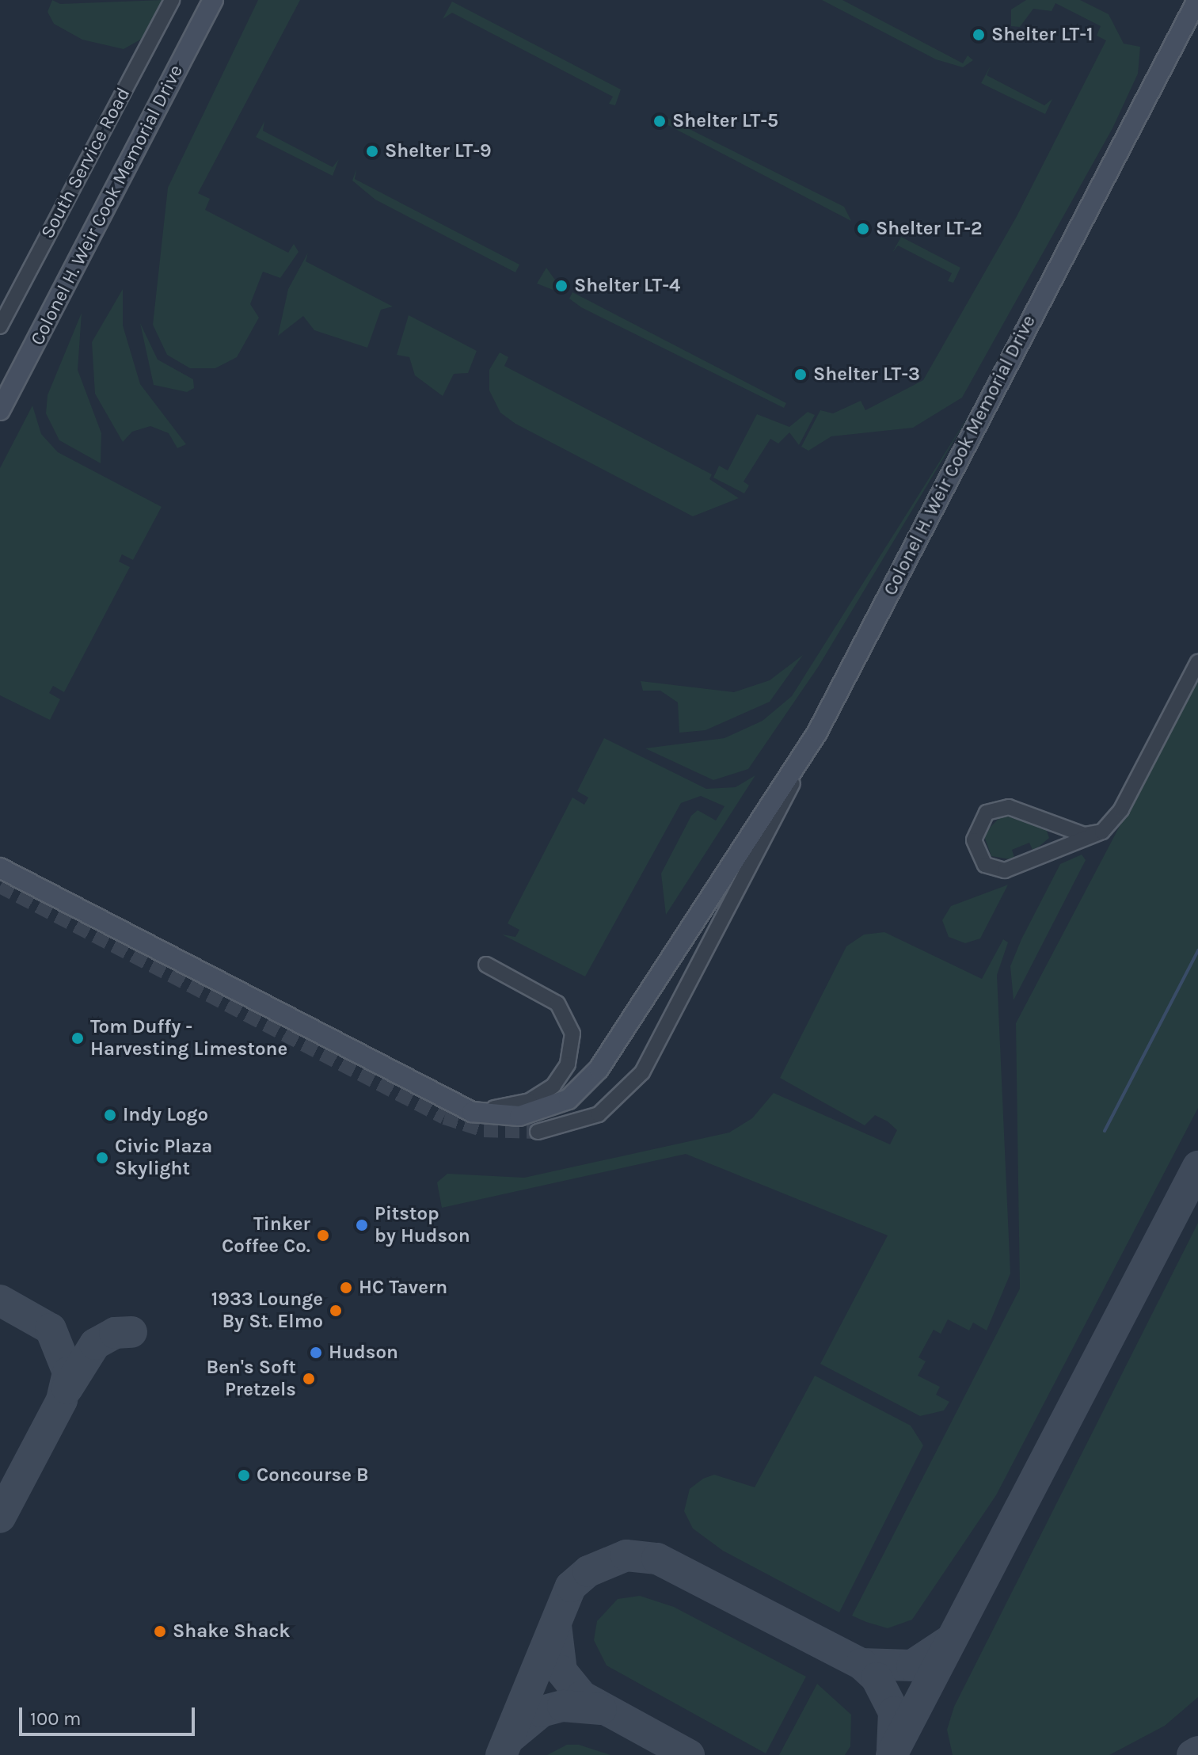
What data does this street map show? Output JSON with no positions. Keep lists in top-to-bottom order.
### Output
{
  "streets": {
    "street": ["South Service Road", "Colonel H. Weir Cook Memorial Drive"]
  },
  "places": [
    "Shelter LT-1",
    "Shelter LT-5",
    "Shelter LT-9",
    "Shelter LT-2",
    "Shelter LT-4",
    "Shelter LT-3",
    "Tom Duffy - Harvesting Limestone",
    "Indy Logo",
    "Civic Plaza Skylight",
    "Pitstop by Hudson",
    "Tinker Coffee Co.",
    "HC Tavern",
    "1933 Lounge By St. Elmo",
    "Hudson",
    "Ben's Soft Pretzels",
    "Concourse B",
    "Shake Shack"
  ],
  "scale_bar": "100 m"
}
